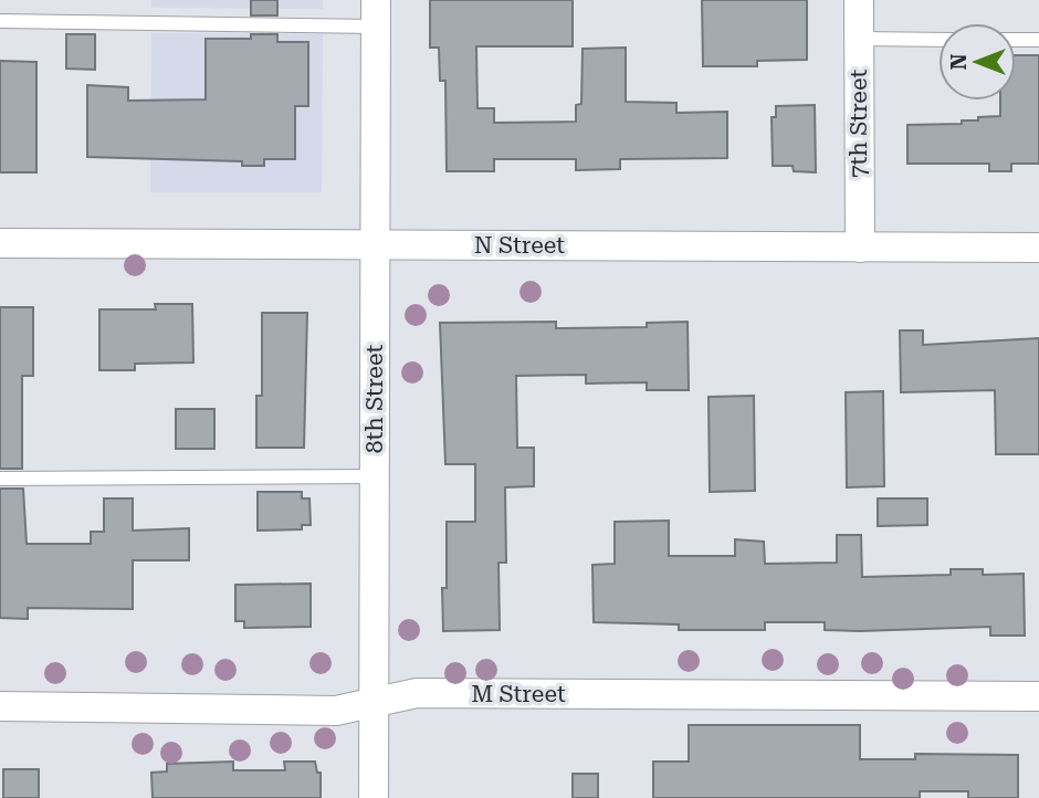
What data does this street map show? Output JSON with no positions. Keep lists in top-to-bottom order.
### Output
{
  "streets": {
    "street": [
      "7th Street",
      "N Street",
      "8th Street",
      "M Street"
    ]
  },
  "crossings": [
    ["7th Street", "N Street"],
    ["N Street", "8th Street"],
    ["8th Street", "M Street"]
  ],
  "north": "left"
}
